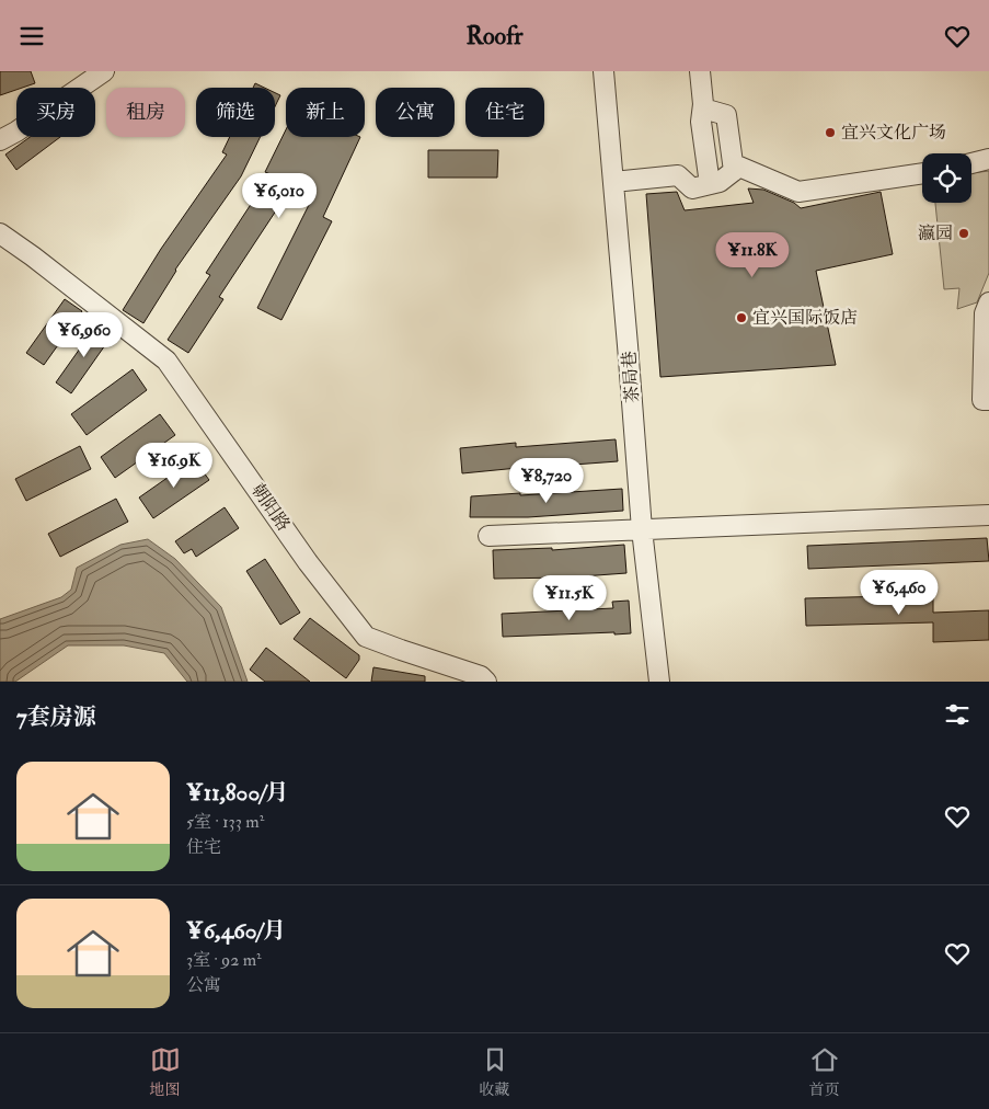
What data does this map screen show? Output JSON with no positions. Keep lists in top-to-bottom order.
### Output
{
  "streets": {
    "street": ["茶局巷", "朝阳路"]
  },
  "places": ["宜兴文化广场", "瀛园", "宜兴国际饭店"],
  "page": {
    "header": "Roofr",
    "chip": [
      "买房",
      "租房",
      "筛选",
      "新上",
      "公寓",
      "住宅"
    ],
    "price": [
      "¥6,010",
      "¥11.8K",
      "¥6,960",
      "¥16.9K",
      "¥8,720",
      "¥6,460",
      "¥11.5K"
    ],
    "heading": "7套房源",
    "list": [
      {
        "name": "¥11,800/月",
        "note": "5室 · 133 m² · 住宅"
      },
      {
        "name": "¥6,460/月",
        "note": "3室 · 92 m² · 公寓"
      }
    ],
    "tabs": ["地图", "收藏", "首页"]
  }
}
